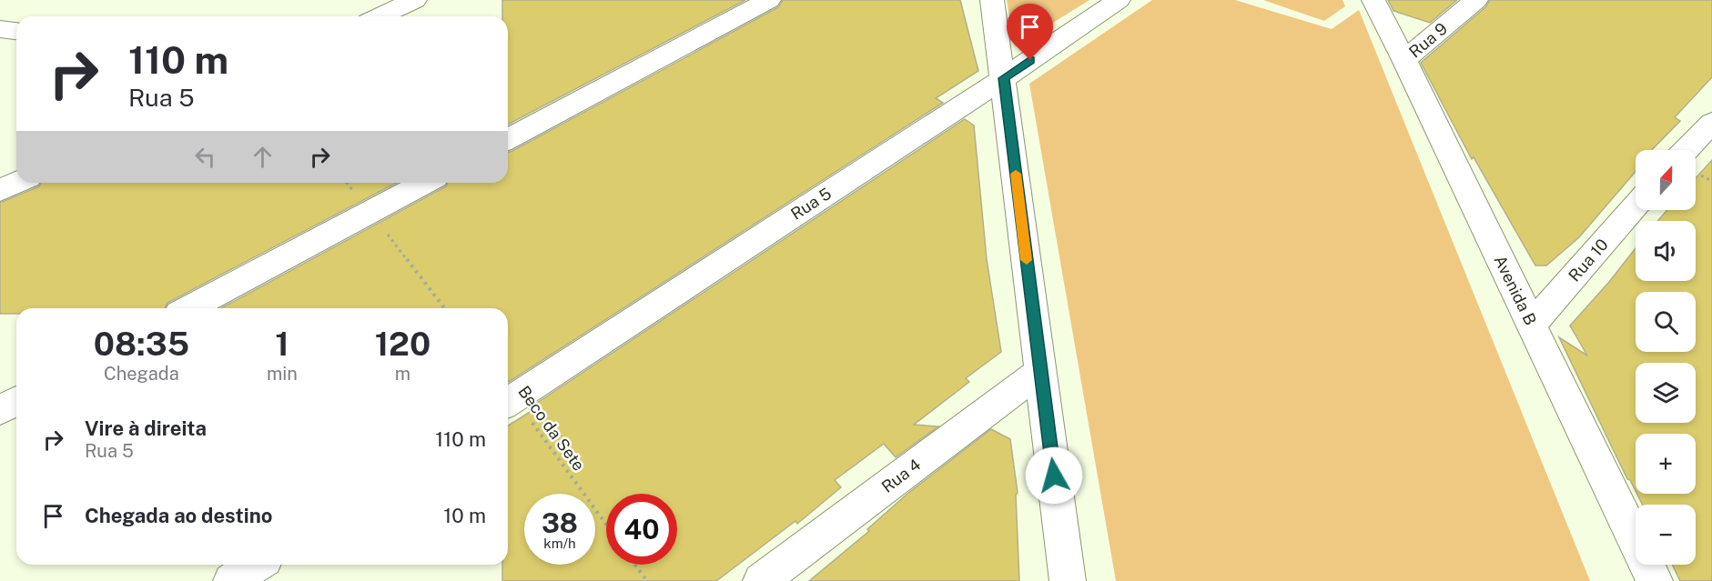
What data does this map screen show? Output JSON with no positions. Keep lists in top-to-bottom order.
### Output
{
  "streets": {
    "street": [
      "Rua 9",
      "Rua 5",
      "Rua 10",
      "Avenida B",
      "Rua 4"
    ],
    "path": ["Beco da Sete"]
  },
  "crossings": [
    ["Rua 9", "Avenida B"],
    ["Rua 5", "Beco da Sete"],
    ["Rua 10", "Avenida B"]
  ],
  "north": "top",
  "page": {
    "turn": ["110 m", "Rua 5"],
    "map_buttons": ["+", "−"],
    "eta": [
      "08:35",
      "Chegada",
      "1",
      "min",
      "120",
      "m"
    ],
    "list": [
      {
        "name": "Vire à direita",
        "note": "Rua 5",
        "value": "110 m"
      },
      {
        "name": "Chegada ao destino",
        "value": "10 m"
      }
    ],
    "speed": "38 km/h",
    "limit": "40"
  }
}
